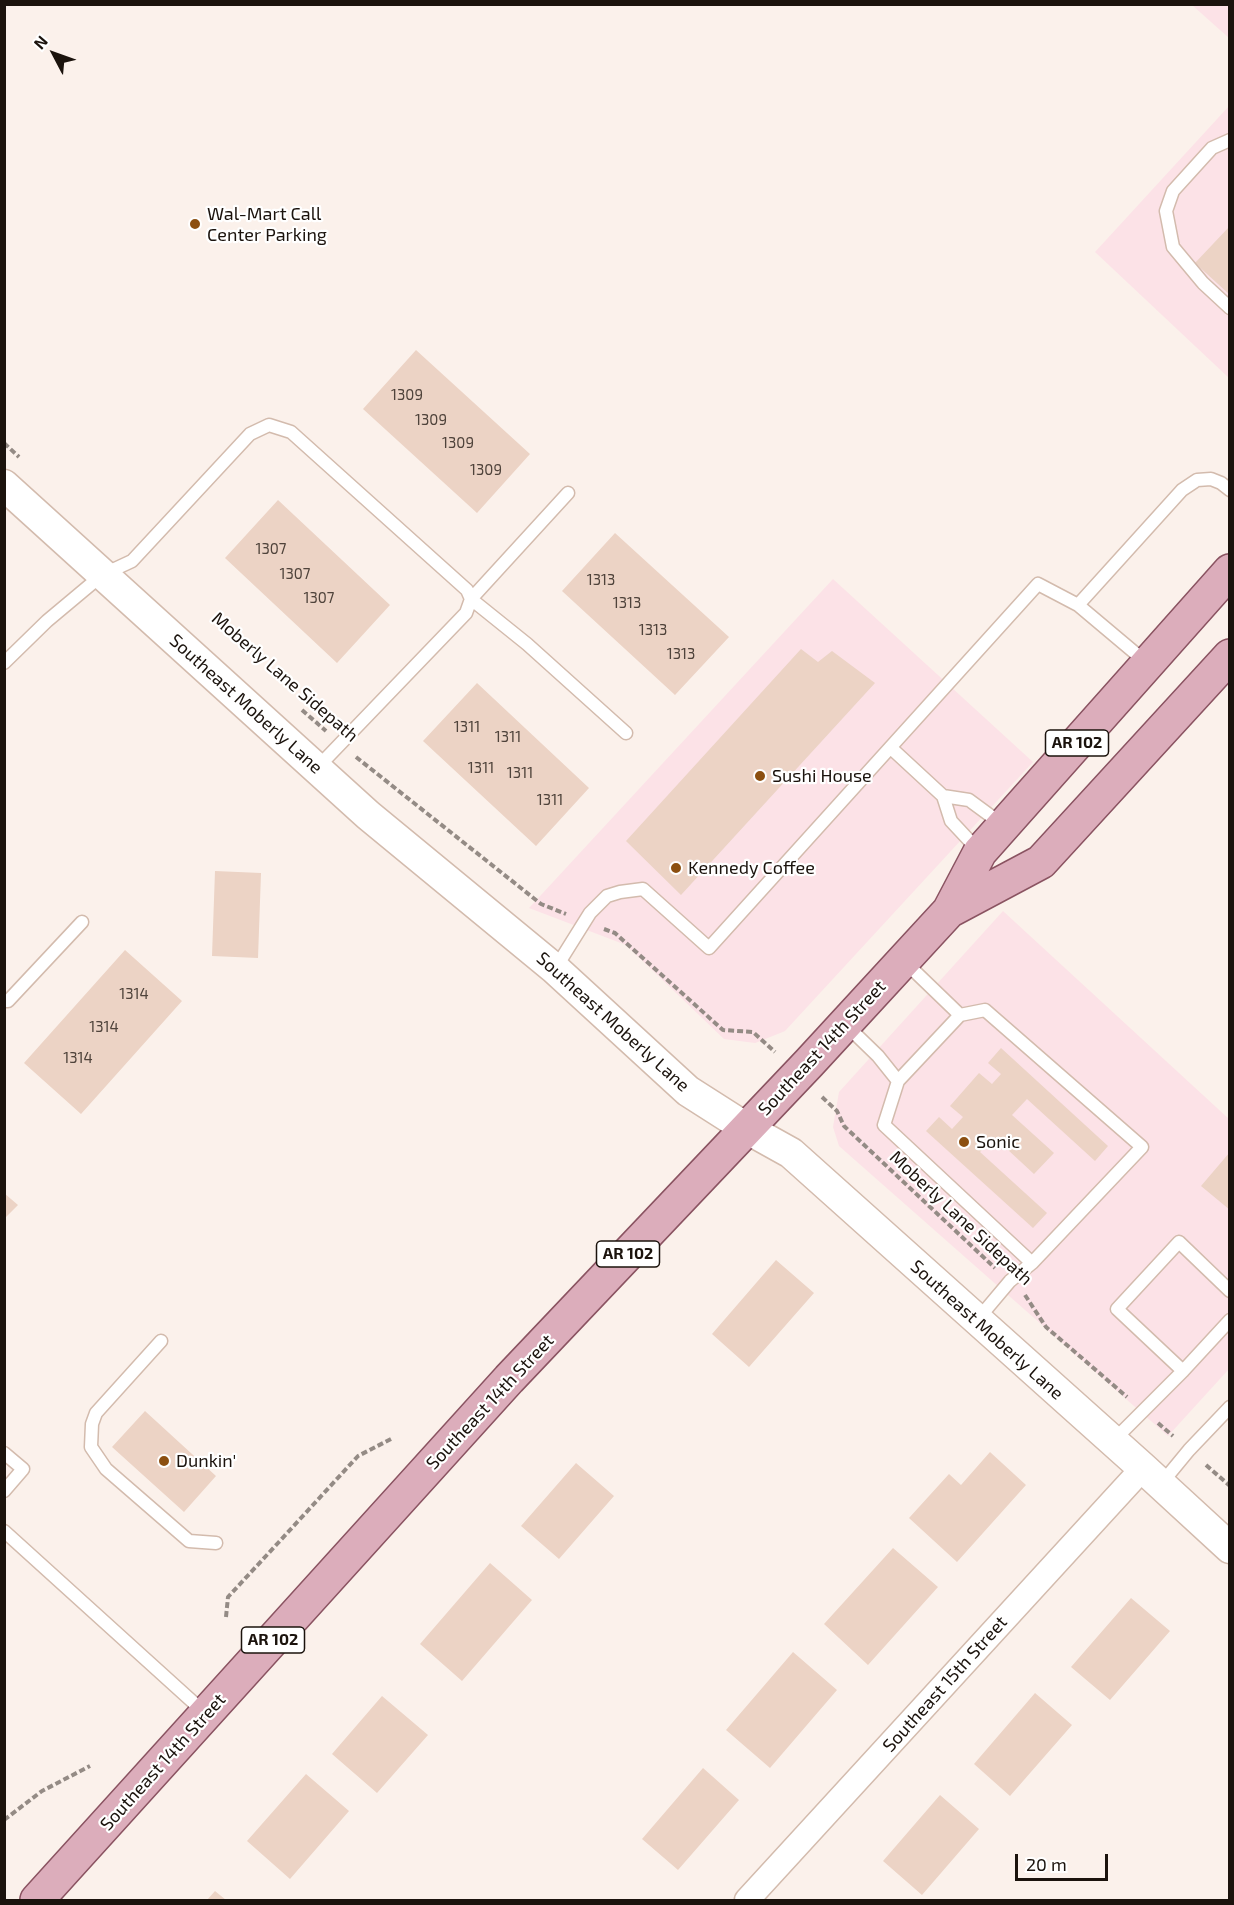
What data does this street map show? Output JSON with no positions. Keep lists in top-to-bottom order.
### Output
{
  "streets": {
    "main road": ["AR 102", "Southeast 14th Street"],
    "street": ["Southeast Moberly Lane", "Southeast 15th Street"],
    "path": ["Moberly Lane Sidepath"]
  },
  "crossings": [
    ["Southeast Moberly Lane", "Southeast 14th Street"],
    ["Southeast Moberly Lane", "Southeast 15th Street"]
  ],
  "places": [
    "Wal-Mart Call Center Parking",
    "Sushi House",
    "Kennedy Coffee",
    "Sonic",
    "Dunkin'"
  ],
  "house_numbers": [
    "1309",
    "1309",
    "1309",
    "1309",
    "1307",
    "1307",
    "1313",
    "1307",
    "1313",
    "1313",
    "1313",
    "1311",
    "1311",
    "1311",
    "1311",
    "1311",
    "1314",
    "1314",
    "1314"
  ],
  "scale_bar": "20 m",
  "north": "top left"
}
